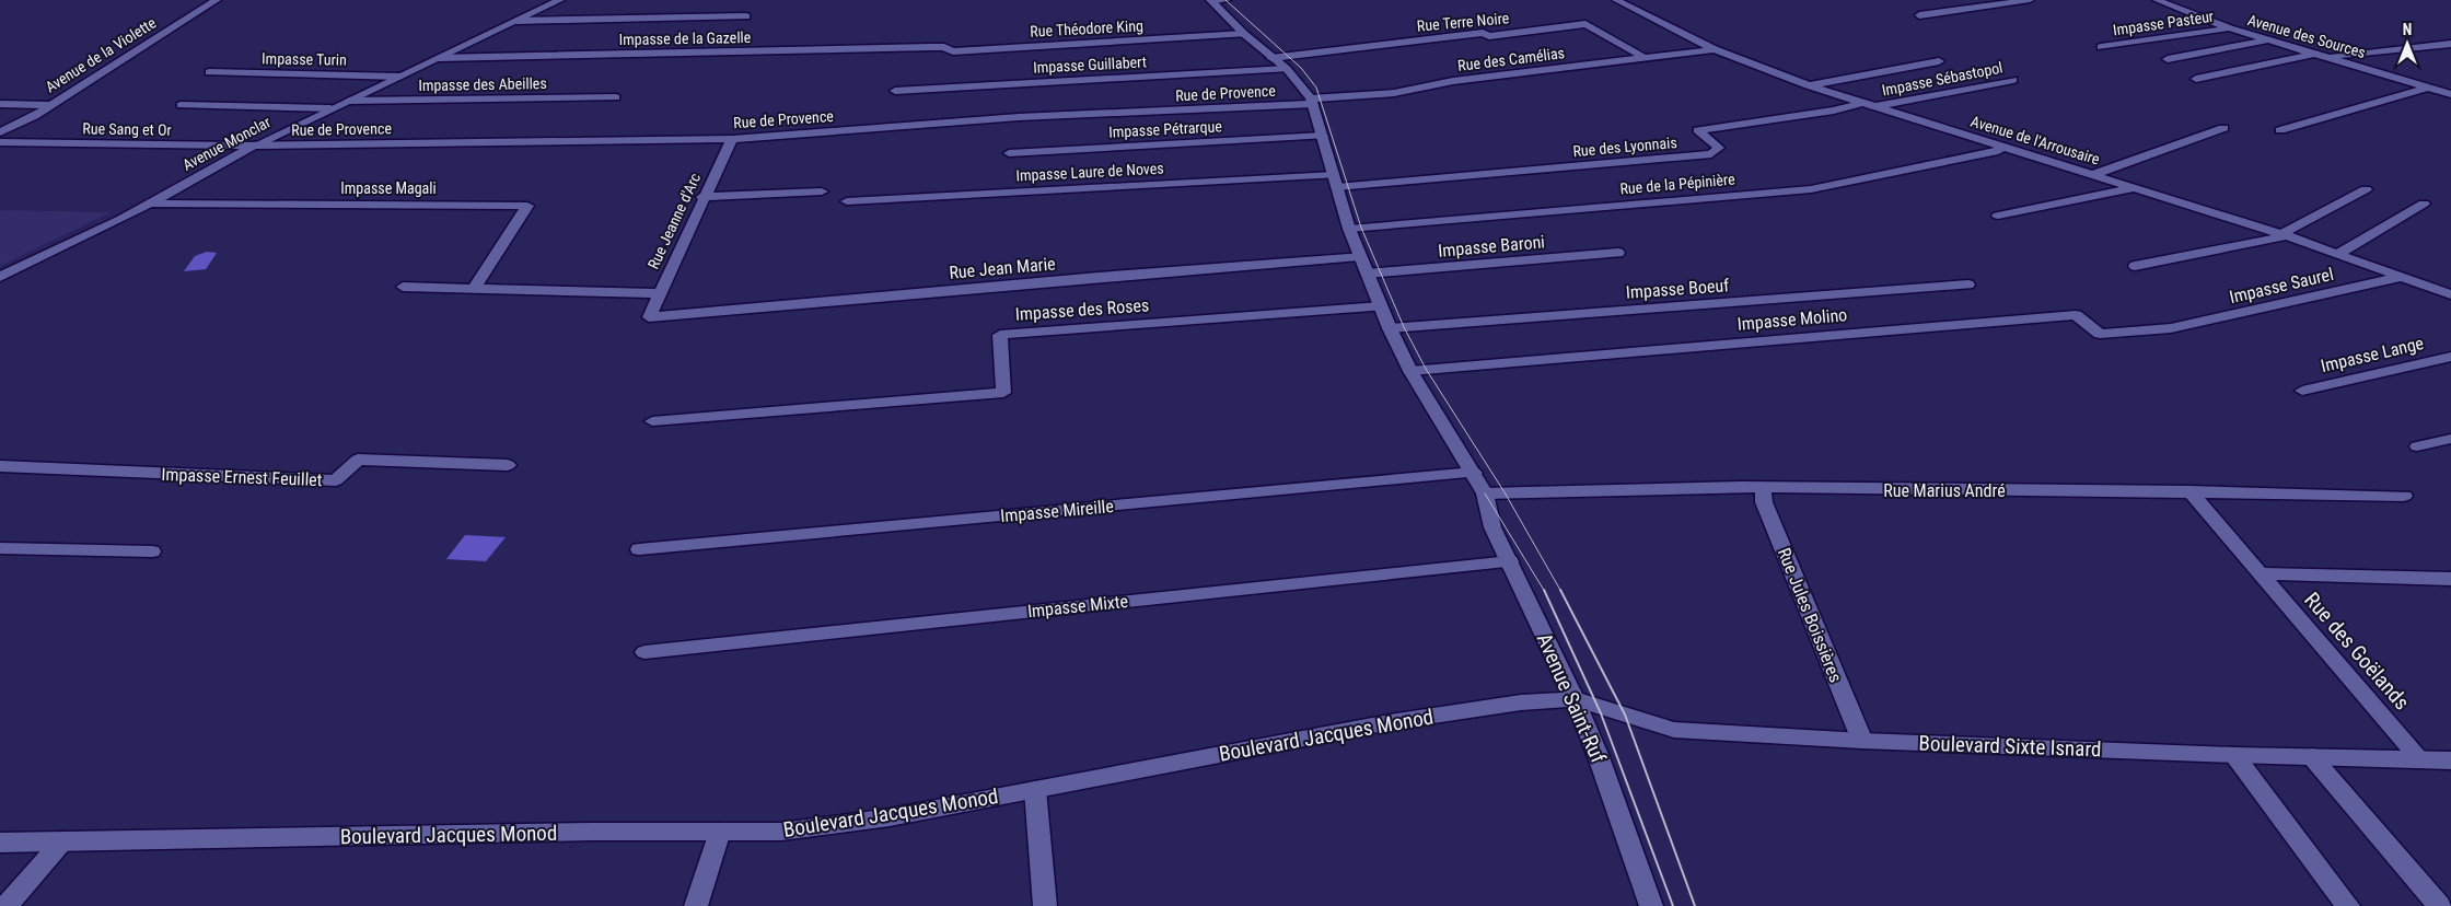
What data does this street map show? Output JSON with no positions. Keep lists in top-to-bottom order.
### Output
{
  "streets": {
    "street": [
      "Rue Terre Noire",
      "Impasse Pasteur",
      "Rue Théodore King",
      "Avenue des Sources",
      "Impasse de la Gazelle",
      "Avenue de la Violette",
      "Impasse Turin",
      "Rue des Camélias",
      "Impasse Guillabert",
      "Impasse Sébastopol",
      "Impasse des Abeilles",
      "Rue de Provence",
      "Rue Sang et Or",
      "Impasse Pétrarque",
      "Avenue de l'Arrousaire",
      "Avenue Monclar",
      "Rue des Lyonnais",
      "Impasse Laure de Noves",
      "Rue de la Pépinière",
      "Impasse Magali",
      "Rue Jeanne d'Arc",
      "Impasse Baroni",
      "Rue Jean Marie",
      "Impasse Saurel",
      "Impasse Boeuf",
      "Impasse des Roses",
      "Impasse Molino",
      "Impasse Lange",
      "Impasse Ernest Feuillet",
      "Rue Marius André",
      "Impasse Mireille",
      "Impasse Mixte",
      "Rue Jules Boissières",
      "Rue des Goëlands",
      "Avenue Saint-Ruf",
      "Boulevard Jacques Monod",
      "Boulevard Sixte Isnard"
    ]
  },
  "crossings": [
    ["Rue Terre Noire", "Rue des Camélias"],
    ["Impasse Pasteur", "Avenue des Sources"],
    ["Rue Théodore King", "Impasse de la Gazelle"],
    ["Impasse de la Gazelle", "Avenue Monclar"],
    ["Impasse Turin", "Avenue Monclar"],
    ["Rue des Camélias", "Rue de Provence"],
    ["Rue des Camélias", "Avenue de l'Arrousaire"],
    ["Rue des Camélias", "Avenue Saint-Ruf"],
    ["Impasse Sébastopol", "Avenue de l'Arrousaire"],
    ["Impasse des Abeilles", "Avenue Monclar"],
    ["Rue de Provence", "Rue Sang et Or"],
    ["Rue de Provence", "Avenue Monclar"],
    ["Rue de Provence", "Rue Jeanne d'Arc"],
    ["Rue de Provence", "Avenue Saint-Ruf"],
    ["Rue Sang et Or", "Avenue Monclar"],
    ["Impasse Pétrarque", "Avenue Saint-Ruf"],
    ["Avenue de l'Arrousaire", "Rue des Lyonnais"],
    ["Avenue de l'Arrousaire", "Rue de la Pépinière"],
    ["Avenue de l'Arrousaire", "Impasse Saurel"],
    ["Avenue Monclar", "Impasse Magali"],
    ["Rue des Lyonnais", "Impasse Laure de Noves"],
    ["Rue des Lyonnais", "Avenue Saint-Ruf"],
    ["Impasse Laure de Noves", "Avenue Saint-Ruf"],
    ["Rue de la Pépinière", "Avenue Saint-Ruf"],
    ["Rue Jeanne d'Arc", "Rue Jean Marie"],
    ["Impasse Baroni", "Avenue Saint-Ruf"],
    ["Rue Jean Marie", "Avenue Saint-Ruf"],
    ["Impasse Saurel", "Impasse Molino"],
    ["Impasse Boeuf", "Avenue Saint-Ruf"],
    ["Impasse des Roses", "Avenue Saint-Ruf"],
    ["Impasse Molino", "Avenue Saint-Ruf"],
    ["Rue Marius André", "Rue Jules Boissières"],
    ["Rue Marius André", "Rue des Goëlands"],
    ["Rue Marius André", "Avenue Saint-Ruf"],
    ["Impasse Mireille", "Avenue Saint-Ruf"],
    ["Impasse Mixte", "Avenue Saint-Ruf"],
    ["Rue Jules Boissières", "Boulevard Sixte Isnard"],
    ["Rue des Goëlands", "Boulevard Sixte Isnard"],
    ["Avenue Saint-Ruf", "Boulevard Jacques Monod"],
    ["Avenue Saint-Ruf", "Boulevard Sixte Isnard"],
    ["Boulevard Jacques Monod", "Boulevard Sixte Isnard"]
  ],
  "north": "top"
}
